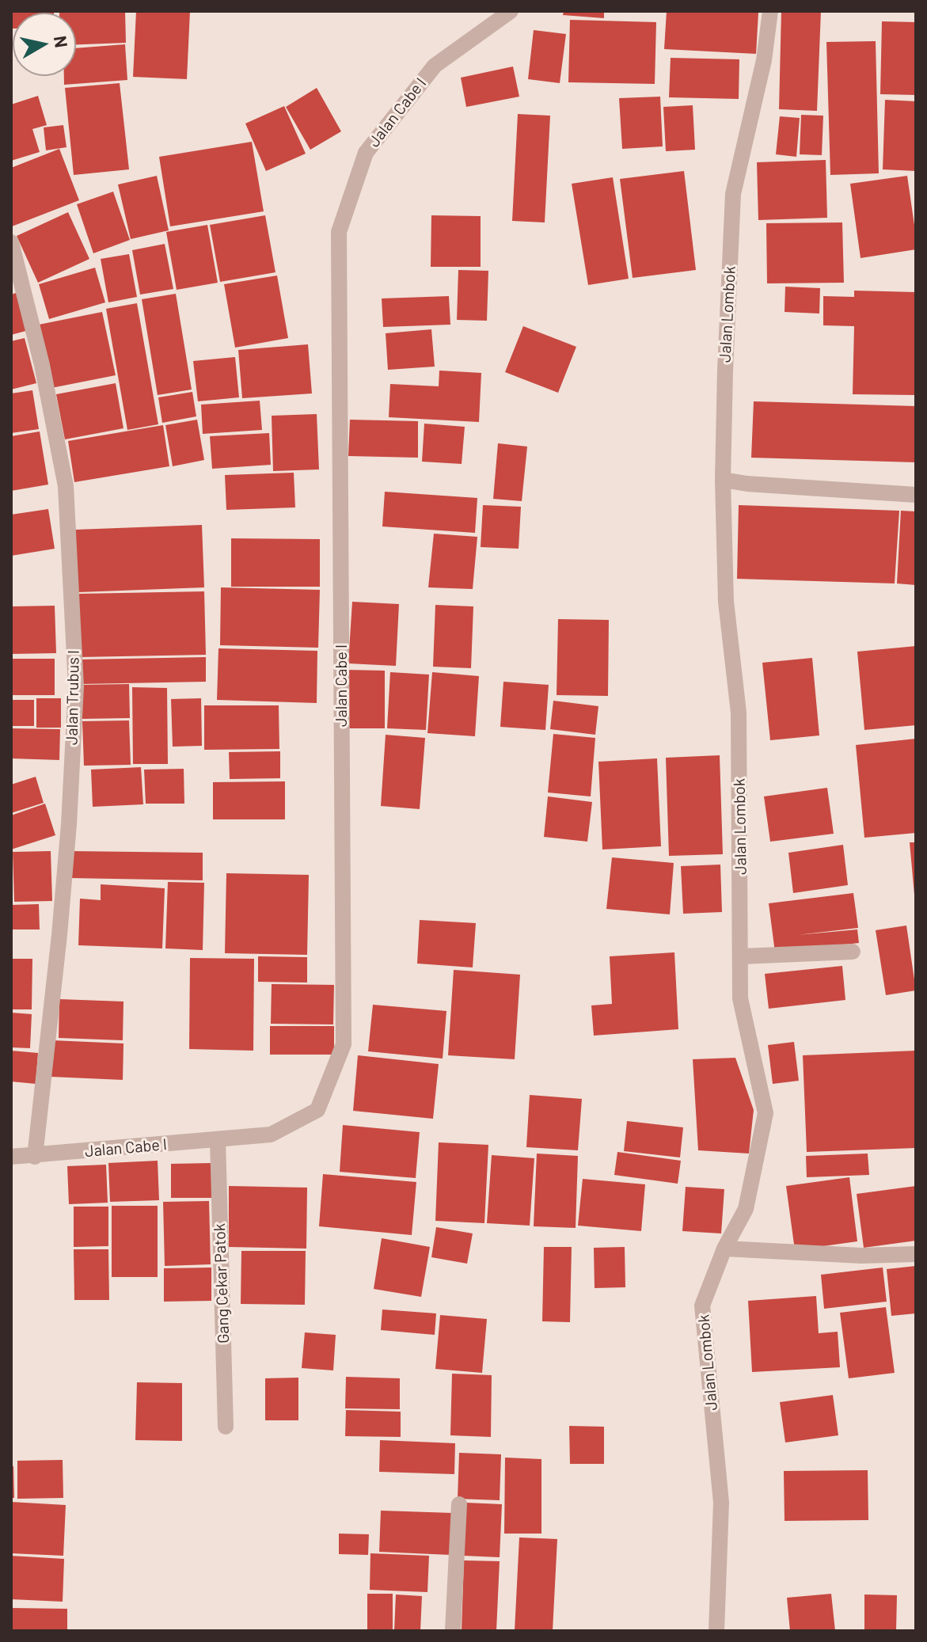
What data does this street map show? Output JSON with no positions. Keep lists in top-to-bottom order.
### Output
{
  "streets": {
    "street": [
      "Jalan Cabe I",
      "Jalan Lombok",
      "Jalan Trubus I",
      "Gang Cekar Patok"
    ]
  },
  "crossings": [
    ["Jalan Cabe I", "Jalan Trubus I"],
    ["Jalan Cabe I", "Gang Cekar Patok"]
  ],
  "north": "right"
}
